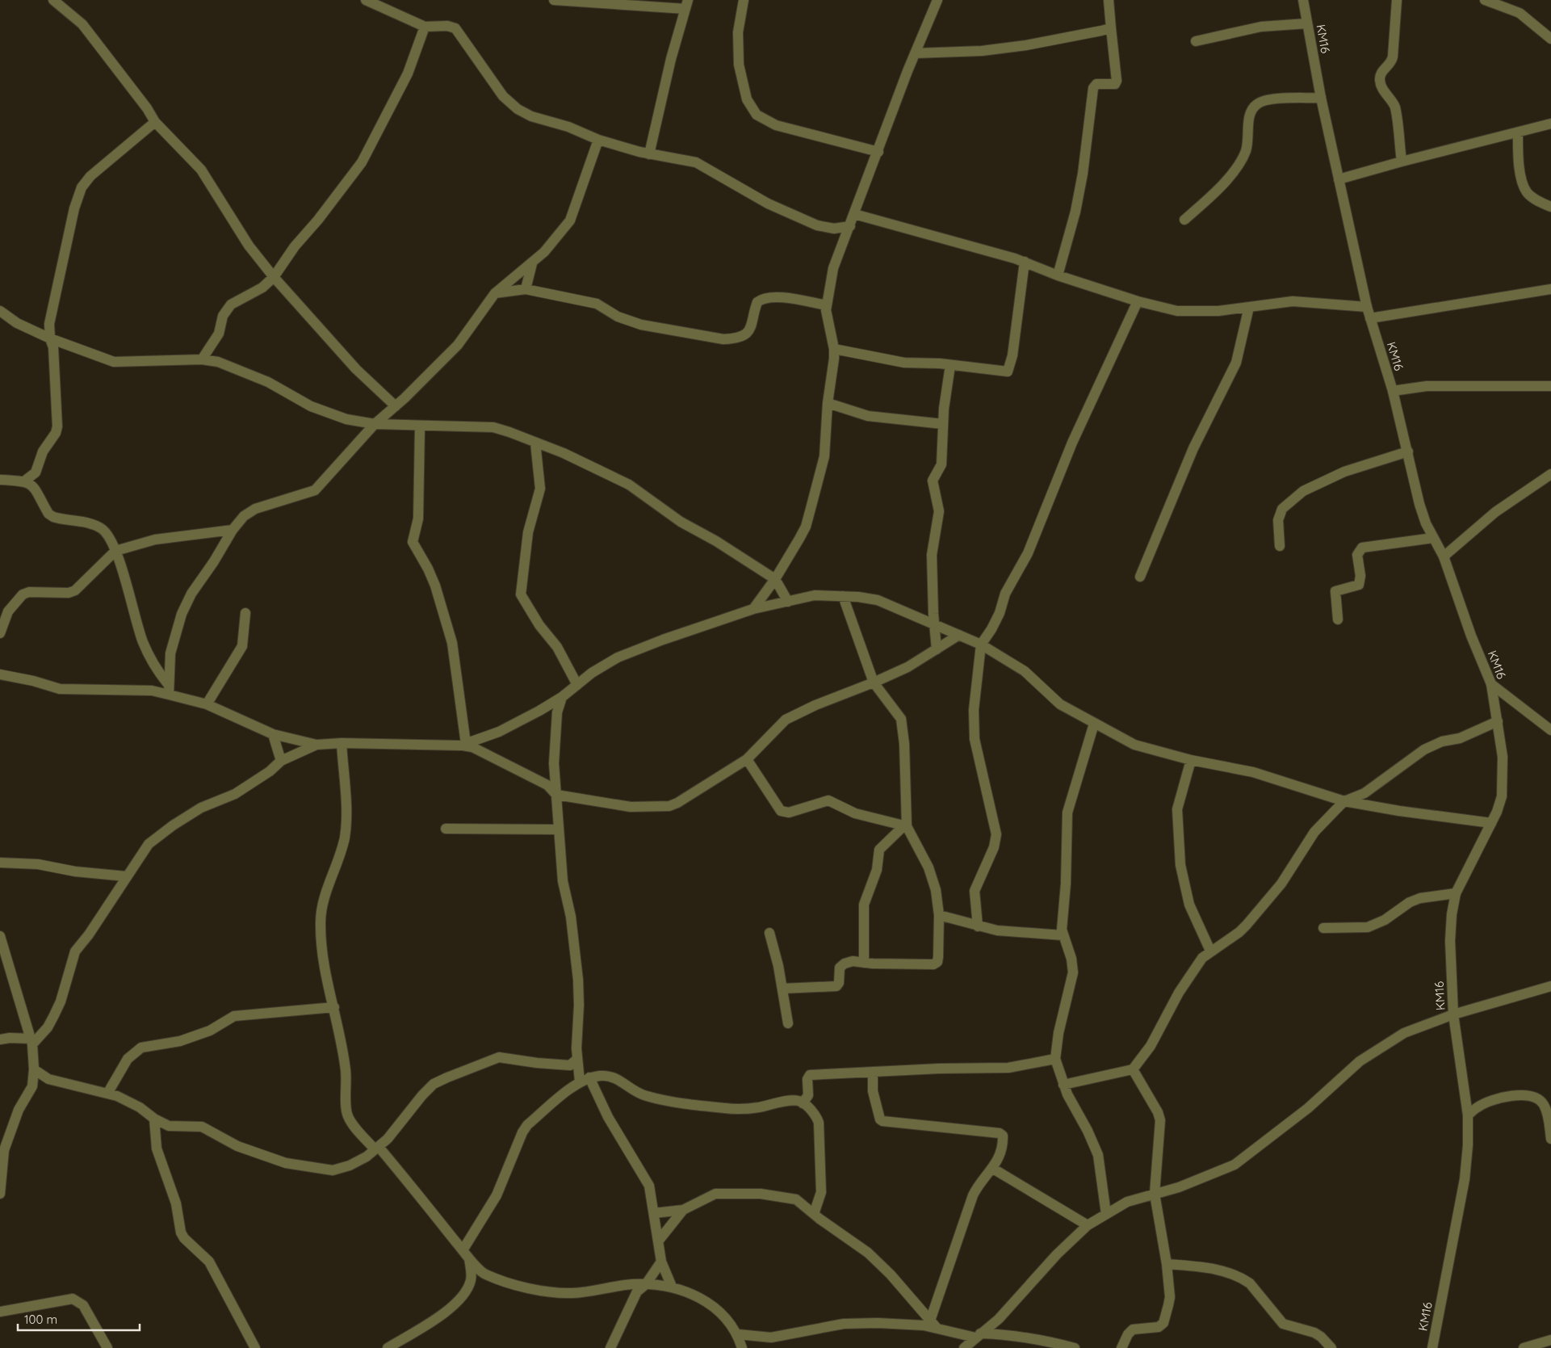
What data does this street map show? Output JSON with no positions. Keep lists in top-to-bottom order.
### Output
{
  "streets": {
    "street": ["KM16"]
  },
  "scale_bar": "100 m"
}
